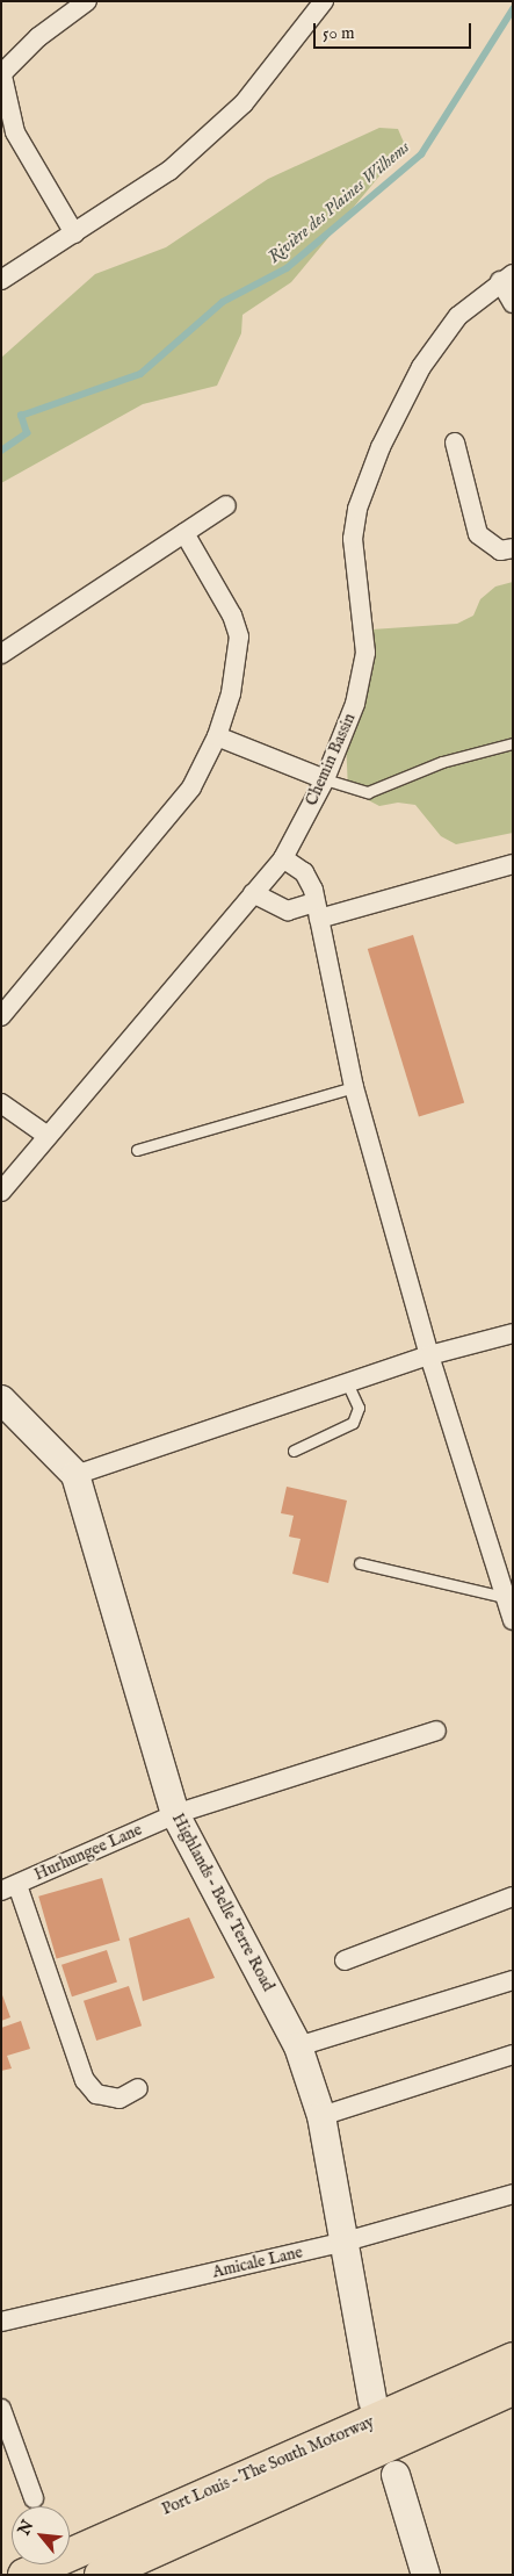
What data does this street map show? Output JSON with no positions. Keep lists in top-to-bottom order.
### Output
{
  "streets": {
    "highway": ["Port Louis – The South Motorway"],
    "street": [
      "Chemin Bassin",
      "Hurhungee Lane",
      "Highlands – Belle Terre Road",
      "Amicale Lane"
    ]
  },
  "crossings": [
    ["Hurhungee Lane", "Highlands – Belle Terre Road"],
    ["Highlands – Belle Terre Road", "Amicale Lane"]
  ],
  "water": ["Rivière des Plaines Wilhems"],
  "scale_bar": "50 m",
  "north": "top left"
}
